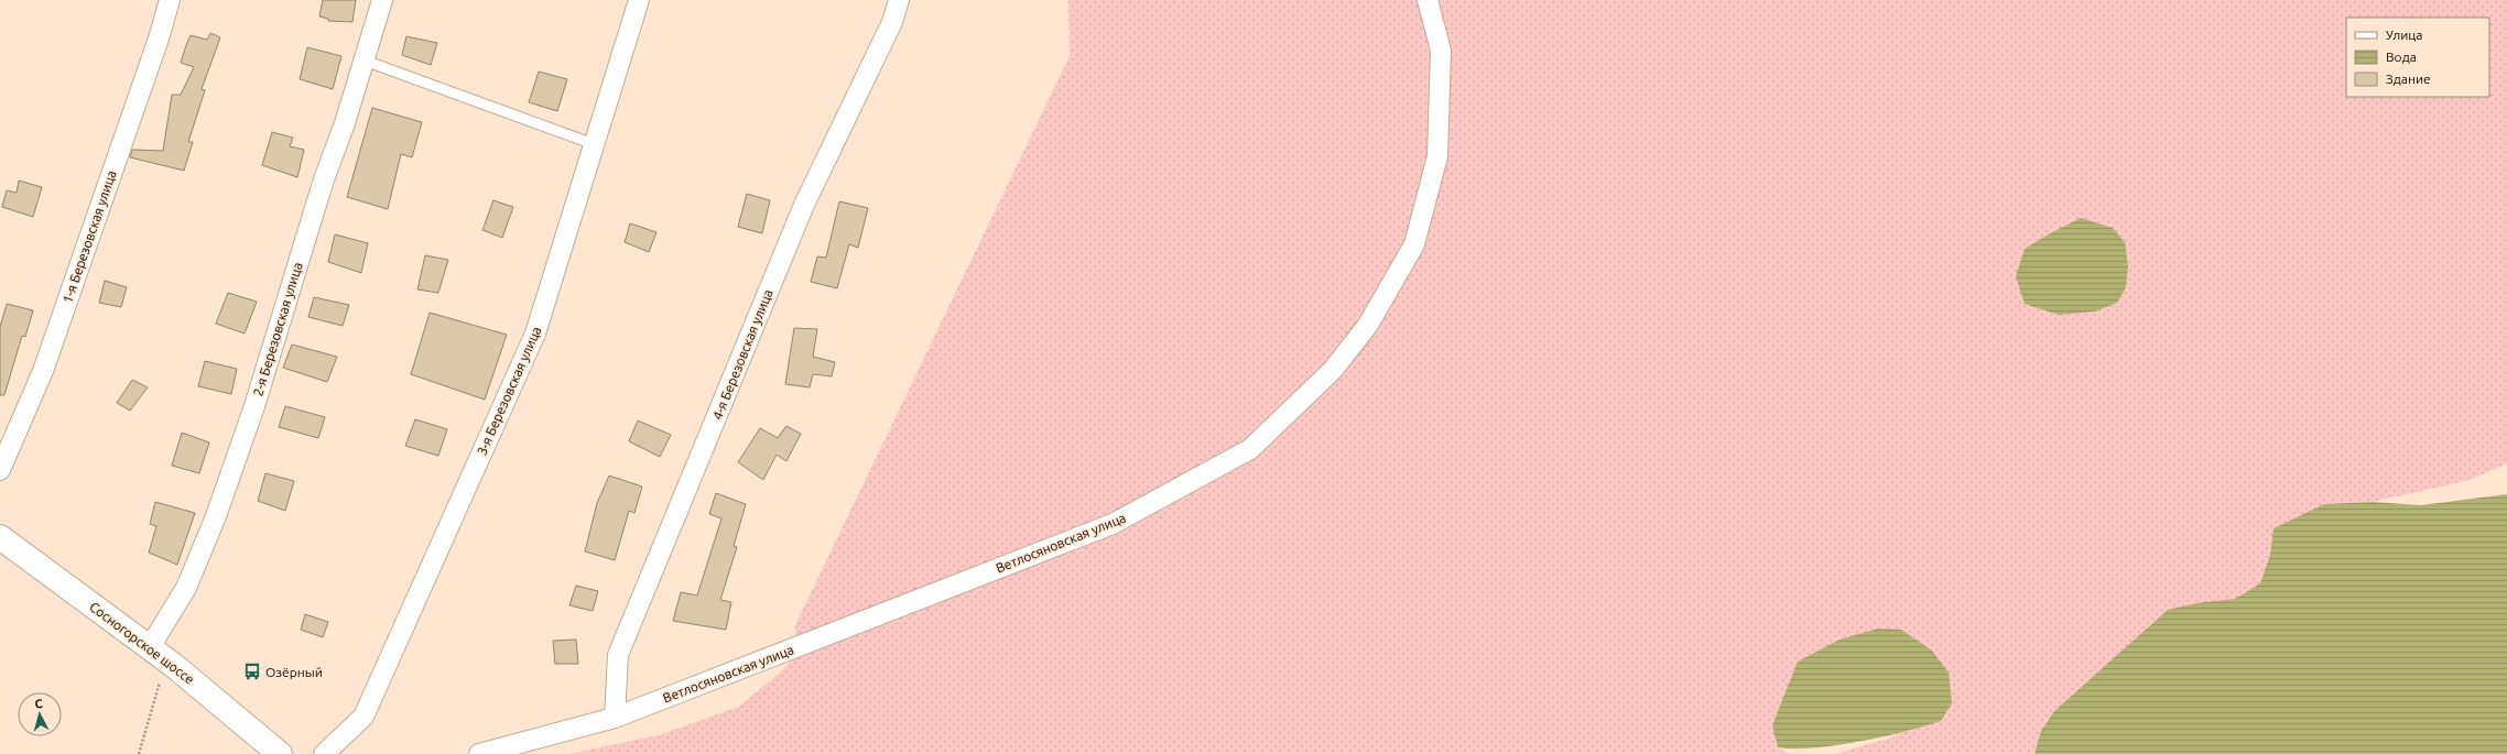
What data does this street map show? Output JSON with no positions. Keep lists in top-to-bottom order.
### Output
{
  "streets": {
    "main road": ["Сосногорское шоссе"],
    "street": [
      "1-я Березовская улица",
      "2-я Березовская улица",
      "4-я Березовская улица",
      "3-я Березовская улица",
      "Ветлосяновская улица"
    ]
  },
  "crossings": [
    ["2-я Березовская улица", "Сосногорское шоссе"],
    ["4-я Березовская улица", "Ветлосяновская улица"]
  ],
  "places": {
    "bus stop": ["Озёрный"]
  },
  "legend": ["Улица", "Вода", "Здание"],
  "north": "top"
}
